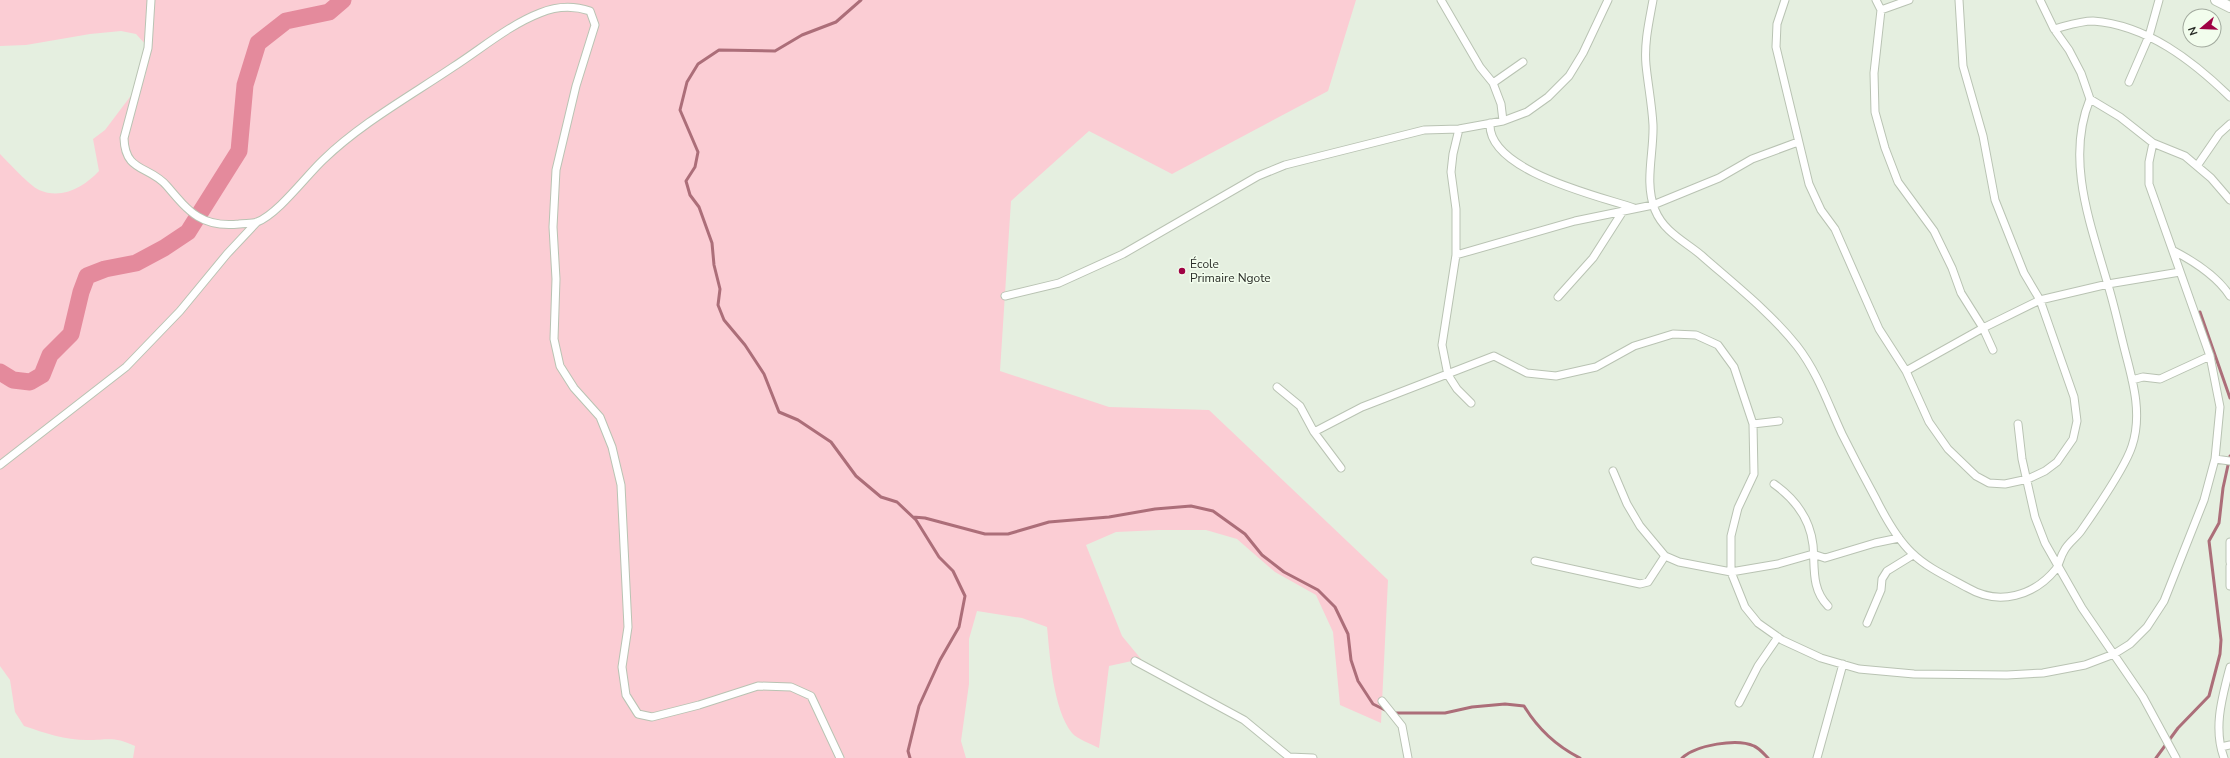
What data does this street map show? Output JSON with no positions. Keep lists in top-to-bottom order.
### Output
{
  "places": ["École Primaire Ngote"],
  "north": "left"
}
